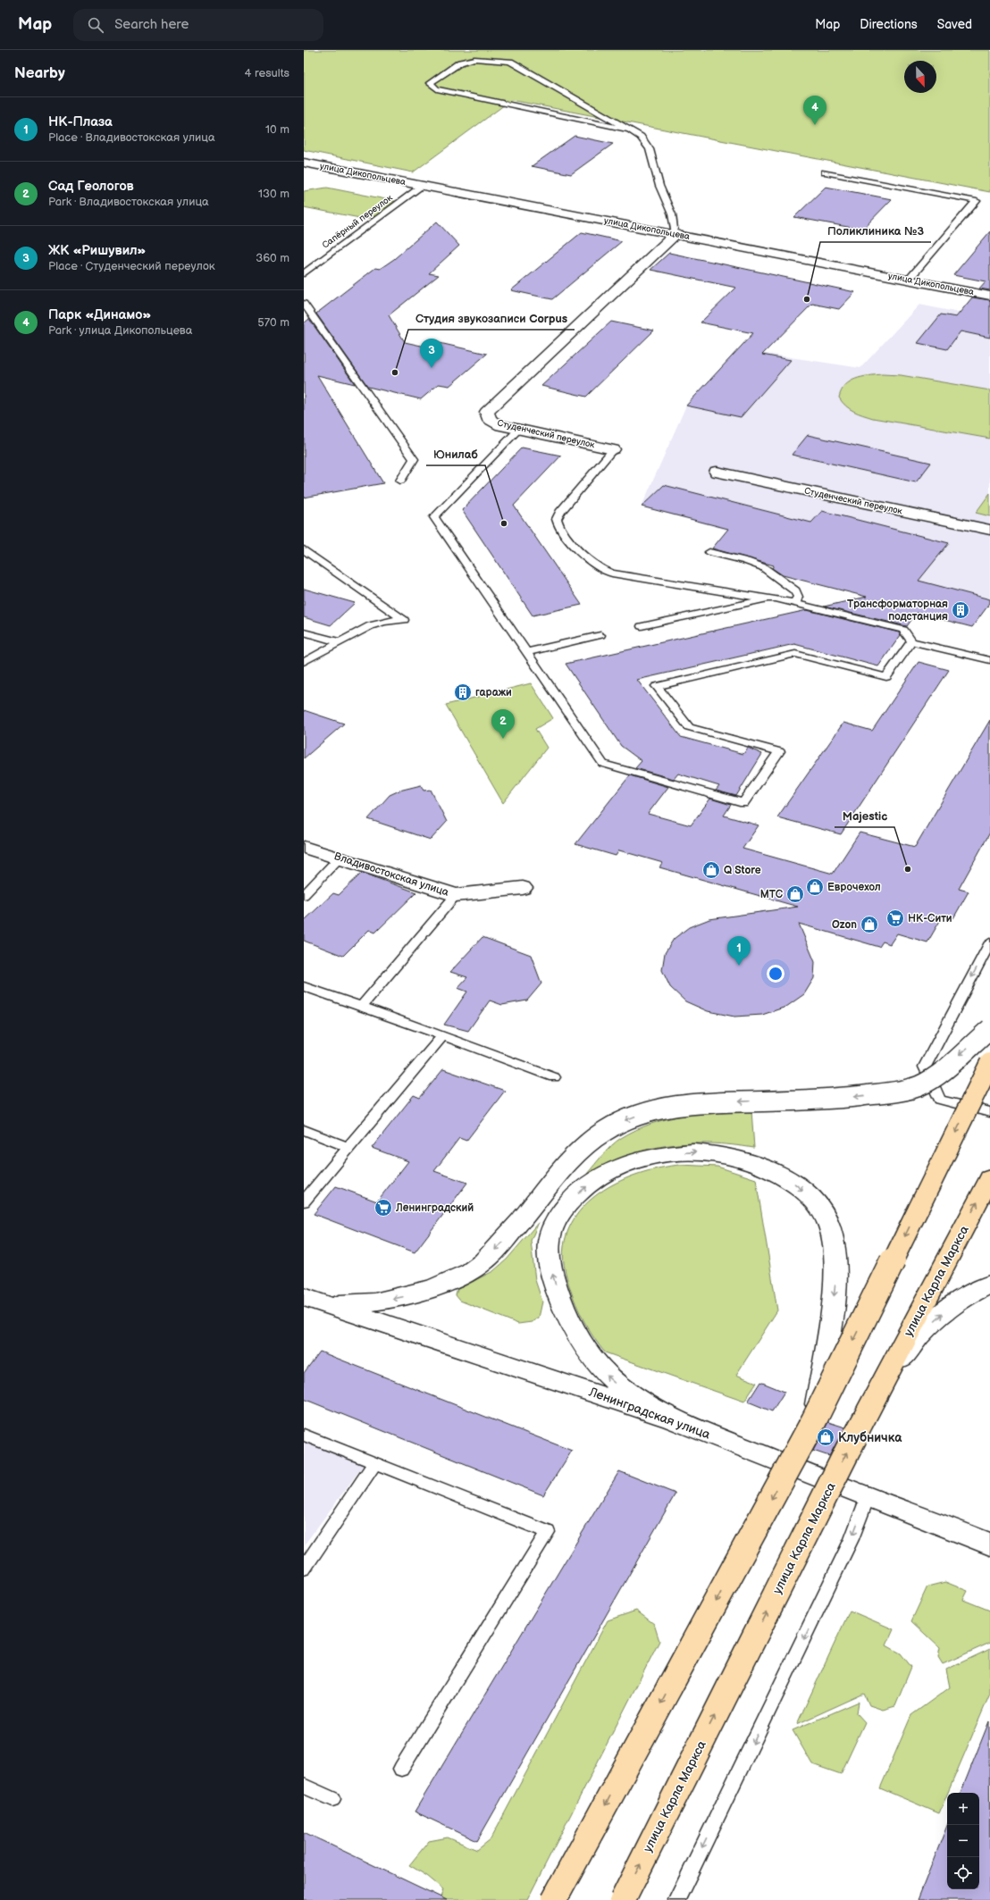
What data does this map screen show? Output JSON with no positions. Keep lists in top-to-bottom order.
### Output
{
  "streets": {
    "main road": [
      "улица Дикопольцева",
      "Студенческий переулок",
      "Владивостокская улица",
      "улица Карла Маркса",
      "Ленинградская улица"
    ],
    "lane": ["Сапёрный переулок"]
  },
  "crossings": [
    ["улица Дикопольцева", "Сапёрный переулок"],
    ["улица Дикопольцева", "Студенческий переулок"]
  ],
  "places": {
    "other": [
      "Поликлиника №3",
      "Студия звукозаписи Corpus",
      "Юнилаб",
      "Majestic"
    ],
    "building": ["Трансформаторная подстанция", "гаражи"],
    "shop": [
      "Q Store",
      "Еврочехол",
      "МТС",
      "Ozon",
      "Клубничка"
    ],
    "supermarket": ["НК-Сити", "Ленинградский"]
  },
  "north": "bottom",
  "page": {
    "header": "Map",
    "search": "Search here",
    "nav": ["Map", "Directions", "Saved"],
    "heading": ["Nearby", "4 results"],
    "pins": [
      "4",
      "3",
      "2",
      "1"
    ],
    "list": [
      {
        "mark": "1",
        "name": "НК-Плаза",
        "note": "Place · Владивостокская улица",
        "value": "10 m"
      },
      {
        "mark": "2",
        "name": "Сад Геологов",
        "note": "Park · Владивостокская улица",
        "value": "130 m"
      },
      {
        "mark": "3",
        "name": "ЖК «Ришувил»",
        "note": "Place · Студенческий переулок",
        "value": "360 m"
      },
      {
        "mark": "4",
        "name": "Парк «Динамо»",
        "note": "Park · улица Дикопольцева",
        "value": "570 m"
      }
    ],
    "map_buttons": ["+", "−"]
  }
}
